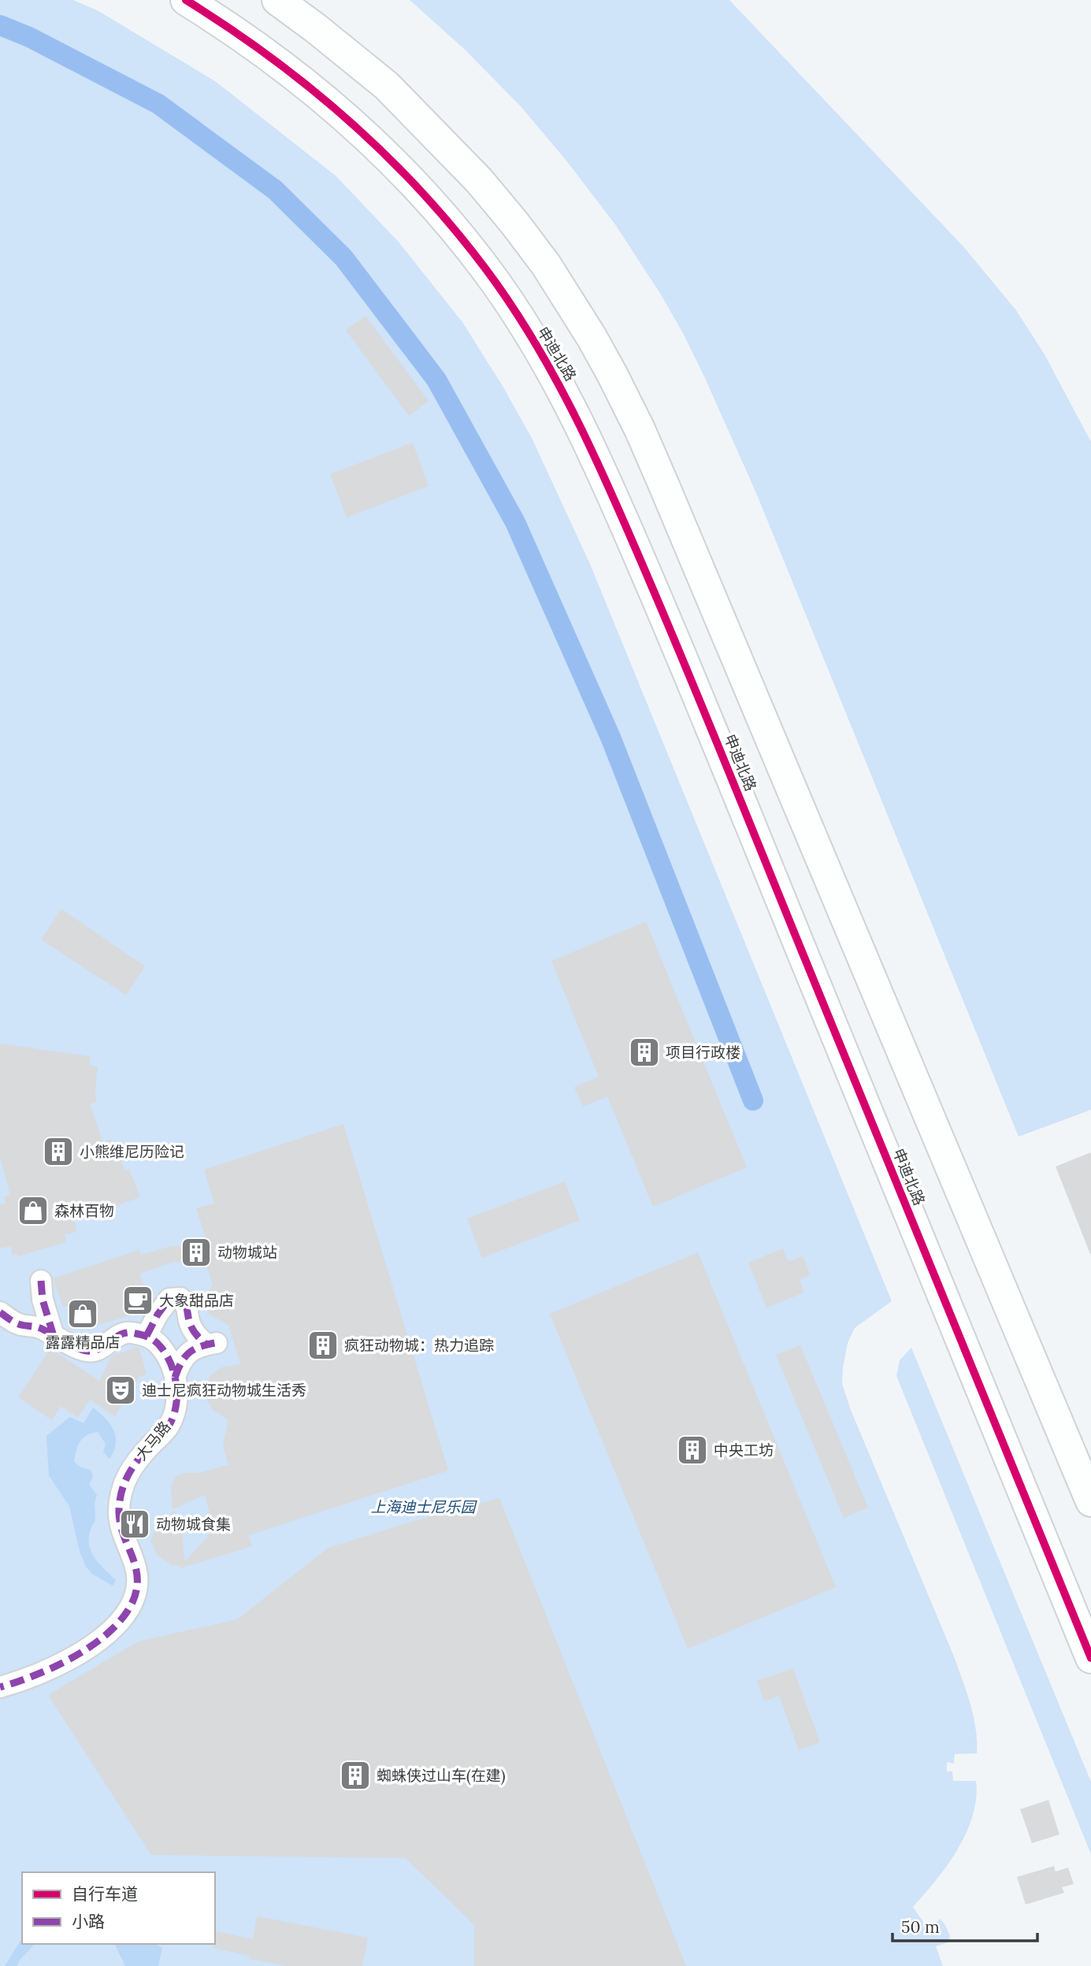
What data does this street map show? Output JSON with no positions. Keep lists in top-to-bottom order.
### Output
{
  "streets": {
    "street": ["申迪北路", "大马路"]
  },
  "parks": ["上海迪士尼乐园"],
  "places": {
    "building": [
      "项目行政楼",
      "小熊维尼历险记",
      "动物城站",
      "疯狂动物城：热力追踪",
      "中央工坊",
      "蜘蛛侠过山车(在建)"
    ],
    "shop": ["森林百物", "露露精品店"],
    "cafe": ["大象甜品店"],
    "theatre": ["迪士尼疯狂动物城生活秀"],
    "restaurant": ["动物城食集"]
  },
  "legend": ["自行车道", "小路"],
  "scale_bar": "50 m"
}
